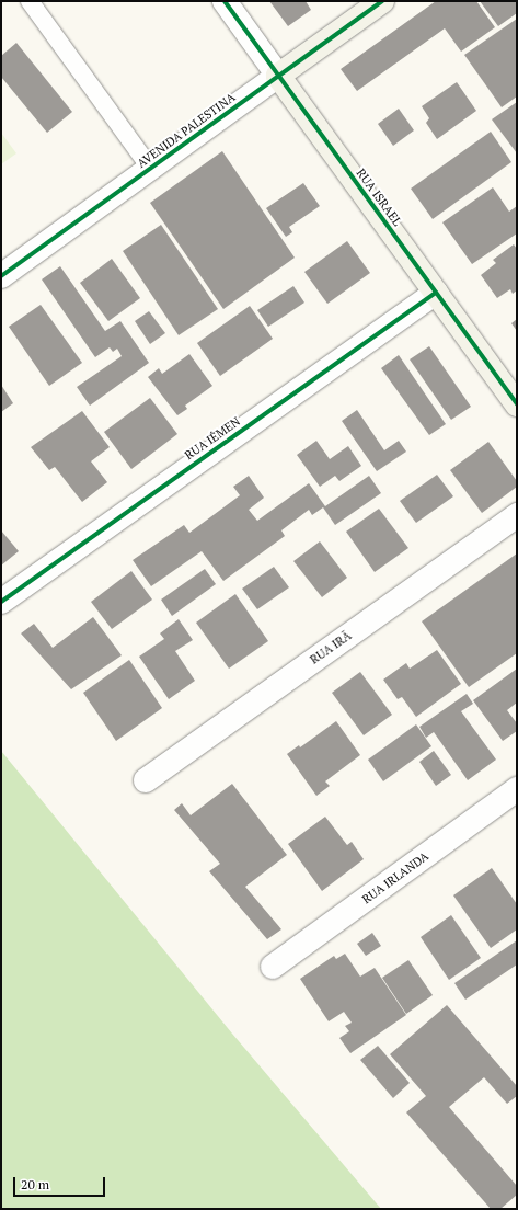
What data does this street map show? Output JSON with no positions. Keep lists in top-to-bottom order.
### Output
{
  "streets": {
    "street": [
      "AVENIDA PALESTINA",
      "RUA ISRAEL",
      "RUA IÊMEN",
      "RUA IRÃ",
      "RUA IRLANDA"
    ]
  },
  "crossings": [
    ["AVENIDA PALESTINA", "RUA ISRAEL"],
    ["RUA ISRAEL", "RUA IÊMEN"]
  ],
  "scale_bar": "20 m"
}
